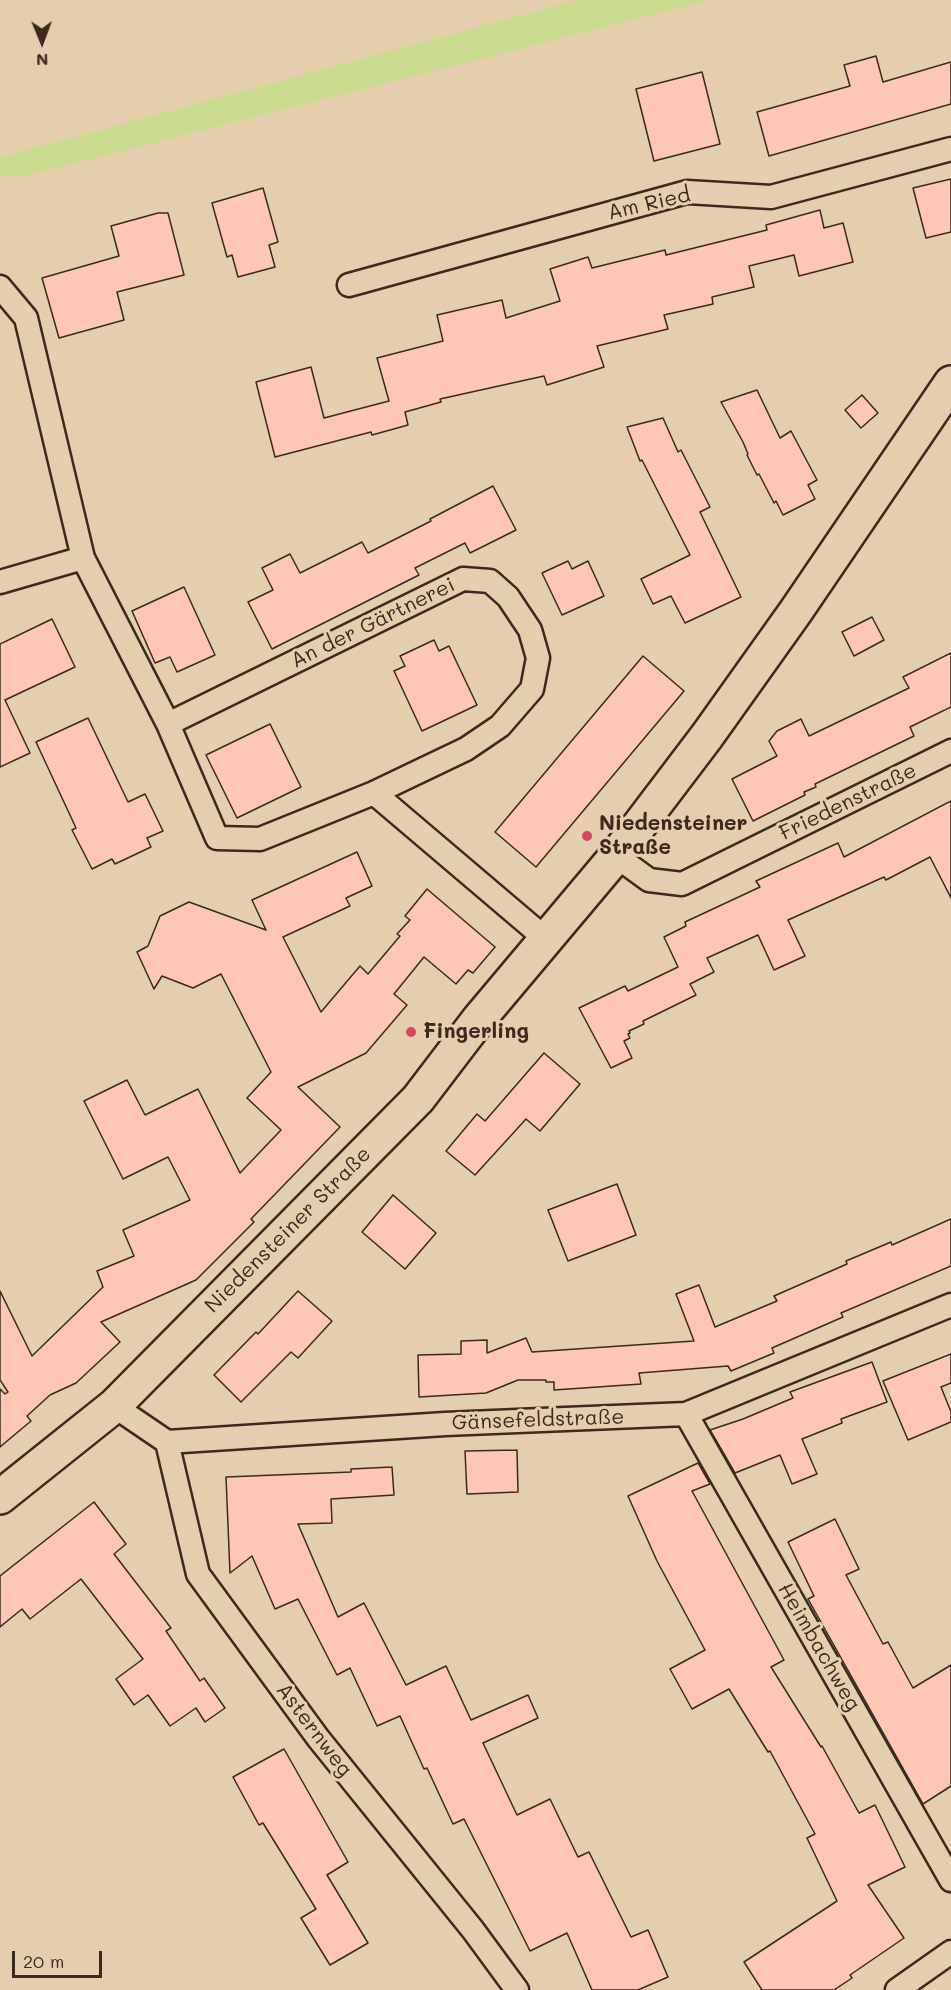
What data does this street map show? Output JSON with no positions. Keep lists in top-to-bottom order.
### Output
{
  "streets": {
    "main road": ["Niedensteiner Straße"],
    "street": [
      "Am Ried",
      "An der Gärtnerei",
      "Friedenstraße",
      "Gänsefeldstraße",
      "Heimbachweg",
      "Asternweg"
    ]
  },
  "crossings": [
    ["Friedenstraße", "Niedensteiner Straße"],
    ["Gänsefeldstraße", "Heimbachweg"],
    ["Gänsefeldstraße", "Asternweg"]
  ],
  "places": ["Niedensteiner Straße", "Fingerling"],
  "scale_bar": "20 m",
  "north": "bottom"
}
